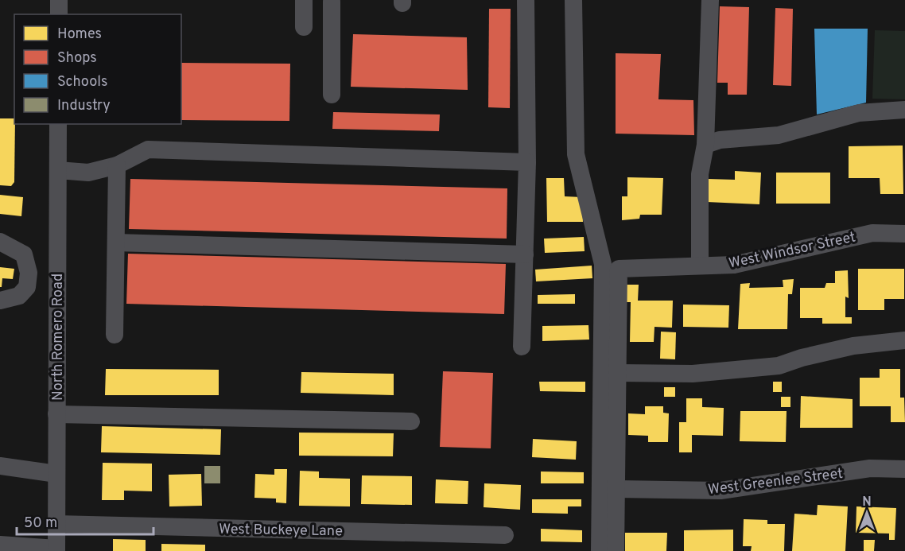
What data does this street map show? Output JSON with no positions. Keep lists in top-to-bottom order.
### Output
{
  "streets": {
    "street": [
      "West Windsor Street",
      "North Romero Road",
      "West Greenlee Street",
      "West Buckeye Lane"
    ]
  },
  "crossings": [
    ["North Romero Road", "West Buckeye Lane"]
  ],
  "legend": [
    "Homes",
    "Shops",
    "Schools",
    "Industry"
  ],
  "scale_bar": "50 m",
  "north": "top"
}
